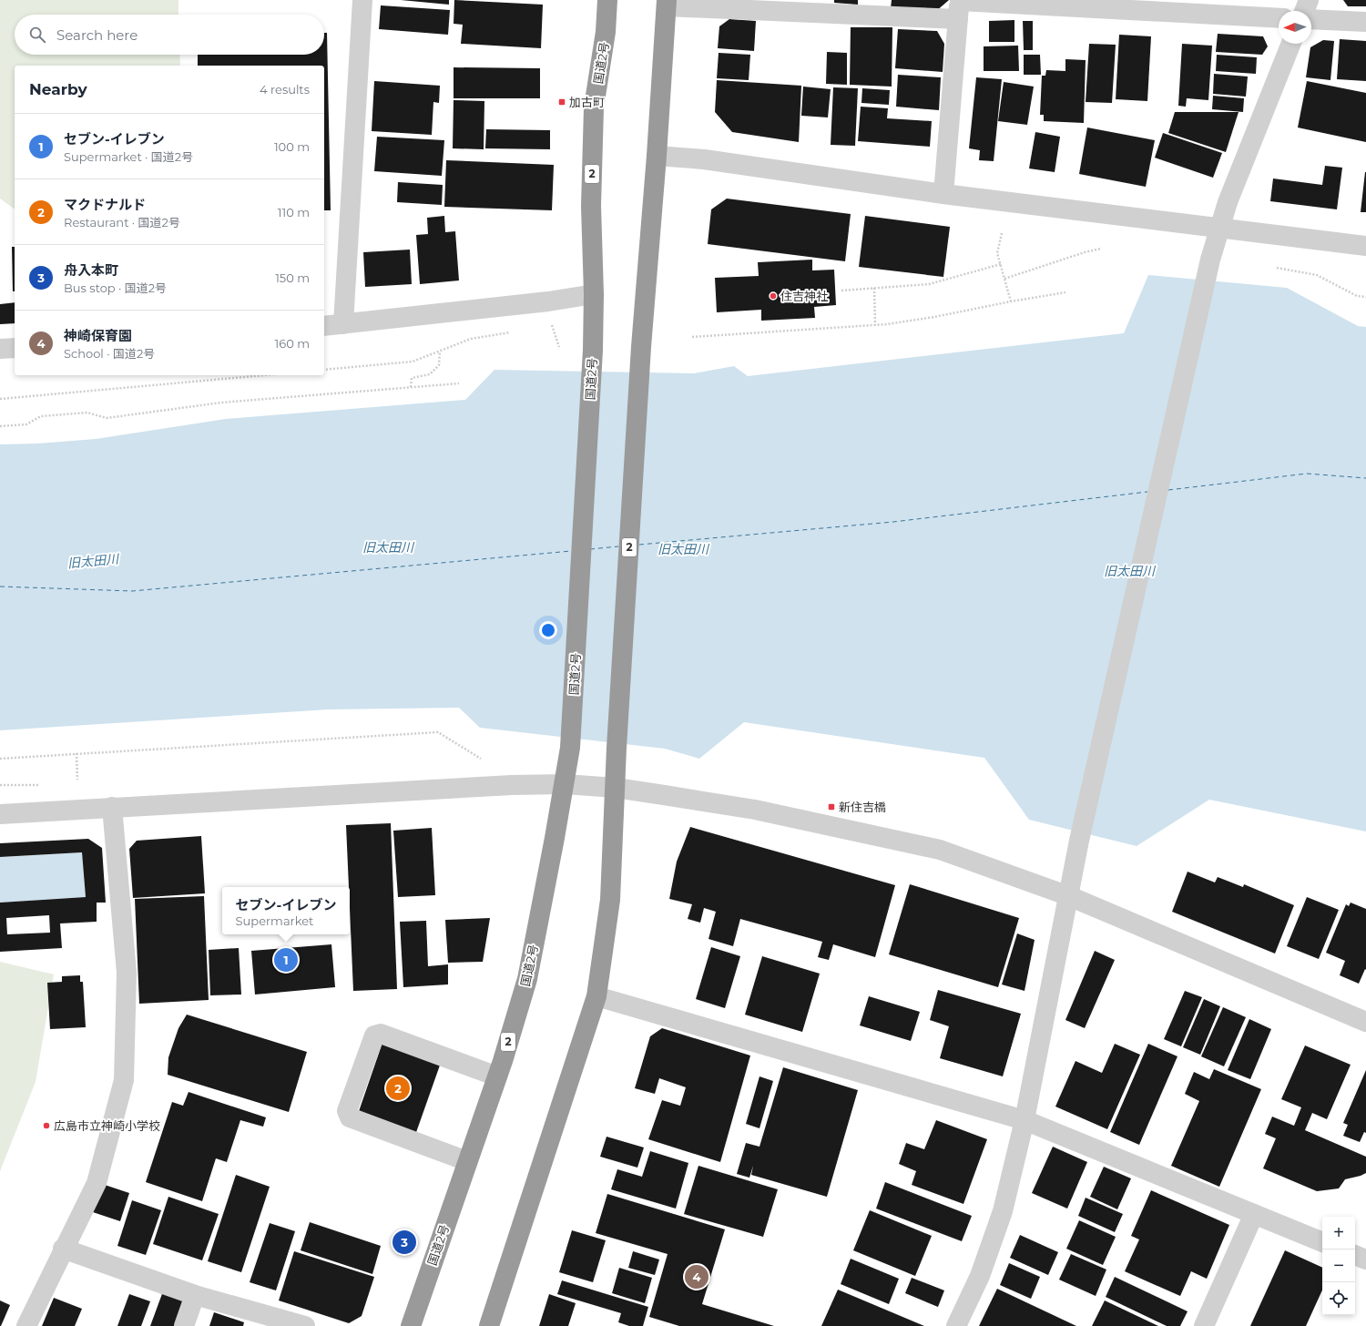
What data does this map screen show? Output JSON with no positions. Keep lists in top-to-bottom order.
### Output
{
  "streets": {
    "highway": ["国道2号", "2"]
  },
  "water": ["旧太田川"],
  "places": {
    "transit": ["加古町", "新住吉橋"],
    "other": ["住吉神社", "広島市立神崎小学校"]
  },
  "north": "left",
  "page": {
    "search": "Search here",
    "heading": ["Nearby", "4 results"],
    "list": [
      {
        "mark": "1",
        "name": "セブン-イレブン",
        "note": "Supermarket · 国道2号",
        "value": "100 m"
      },
      {
        "mark": "2",
        "name": "マクドナルド",
        "note": "Restaurant · 国道2号",
        "value": "110 m"
      },
      {
        "mark": "3",
        "name": "舟入本町",
        "note": "Bus stop · 国道2号",
        "value": "150 m"
      },
      {
        "mark": "4",
        "name": "神崎保育園",
        "note": "School · 国道2号",
        "value": "160 m"
      }
    ],
    "popup": ["セブン-イレブン", "Supermarket"],
    "pins": [
      "1",
      "2",
      "3",
      "4"
    ],
    "map_buttons": ["+", "−"]
  }
}
